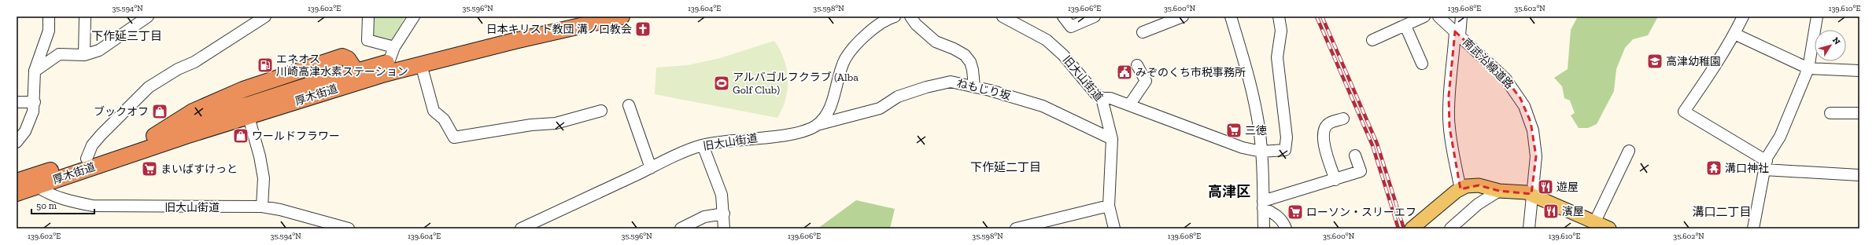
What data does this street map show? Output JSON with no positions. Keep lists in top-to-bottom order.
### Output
{
  "streets": {
    "highway": ["厚木街道"],
    "street": ["南武沿線道路", "旧大山街道", "ねもじり坂"]
  },
  "crossings": [
    ["旧大山街道", "ねもじり坂"],
    ["旧大山街道", "厚木街道"]
  ],
  "districts": [
    "下作延三丁目",
    "下作延二丁目",
    "高津区",
    "溝口二丁目"
  ],
  "places": {
    "church": ["日本キリスト教団 溝ノ口教会"],
    "school or university": ["高津幼稚園"],
    "fuel station": ["エネオス 川崎高津水素ステーション"],
    "public building": ["みぞのくち市税事務所"],
    "sports": ["アルバゴルフクラブ (Alba Golf Club)"],
    "shop": ["ブックオフ", "ワールドフラワー"],
    "supermarket": ["三徳", "まいばすけっと", "ローソン・スリーエフ"],
    "temple": ["溝口神社"],
    "restaurant": ["遊屋", "濱屋"]
  },
  "scale_bar": "50 m",
  "north": "top right",
  "coordinates": [
    "35.594°N",
    "139.602°E",
    "35.596°N",
    "139.604°E",
    "35.598°N",
    "139.606°E",
    "35.600°N",
    "139.608°E",
    "35.602°N",
    "139.610°E"
  ]
}
